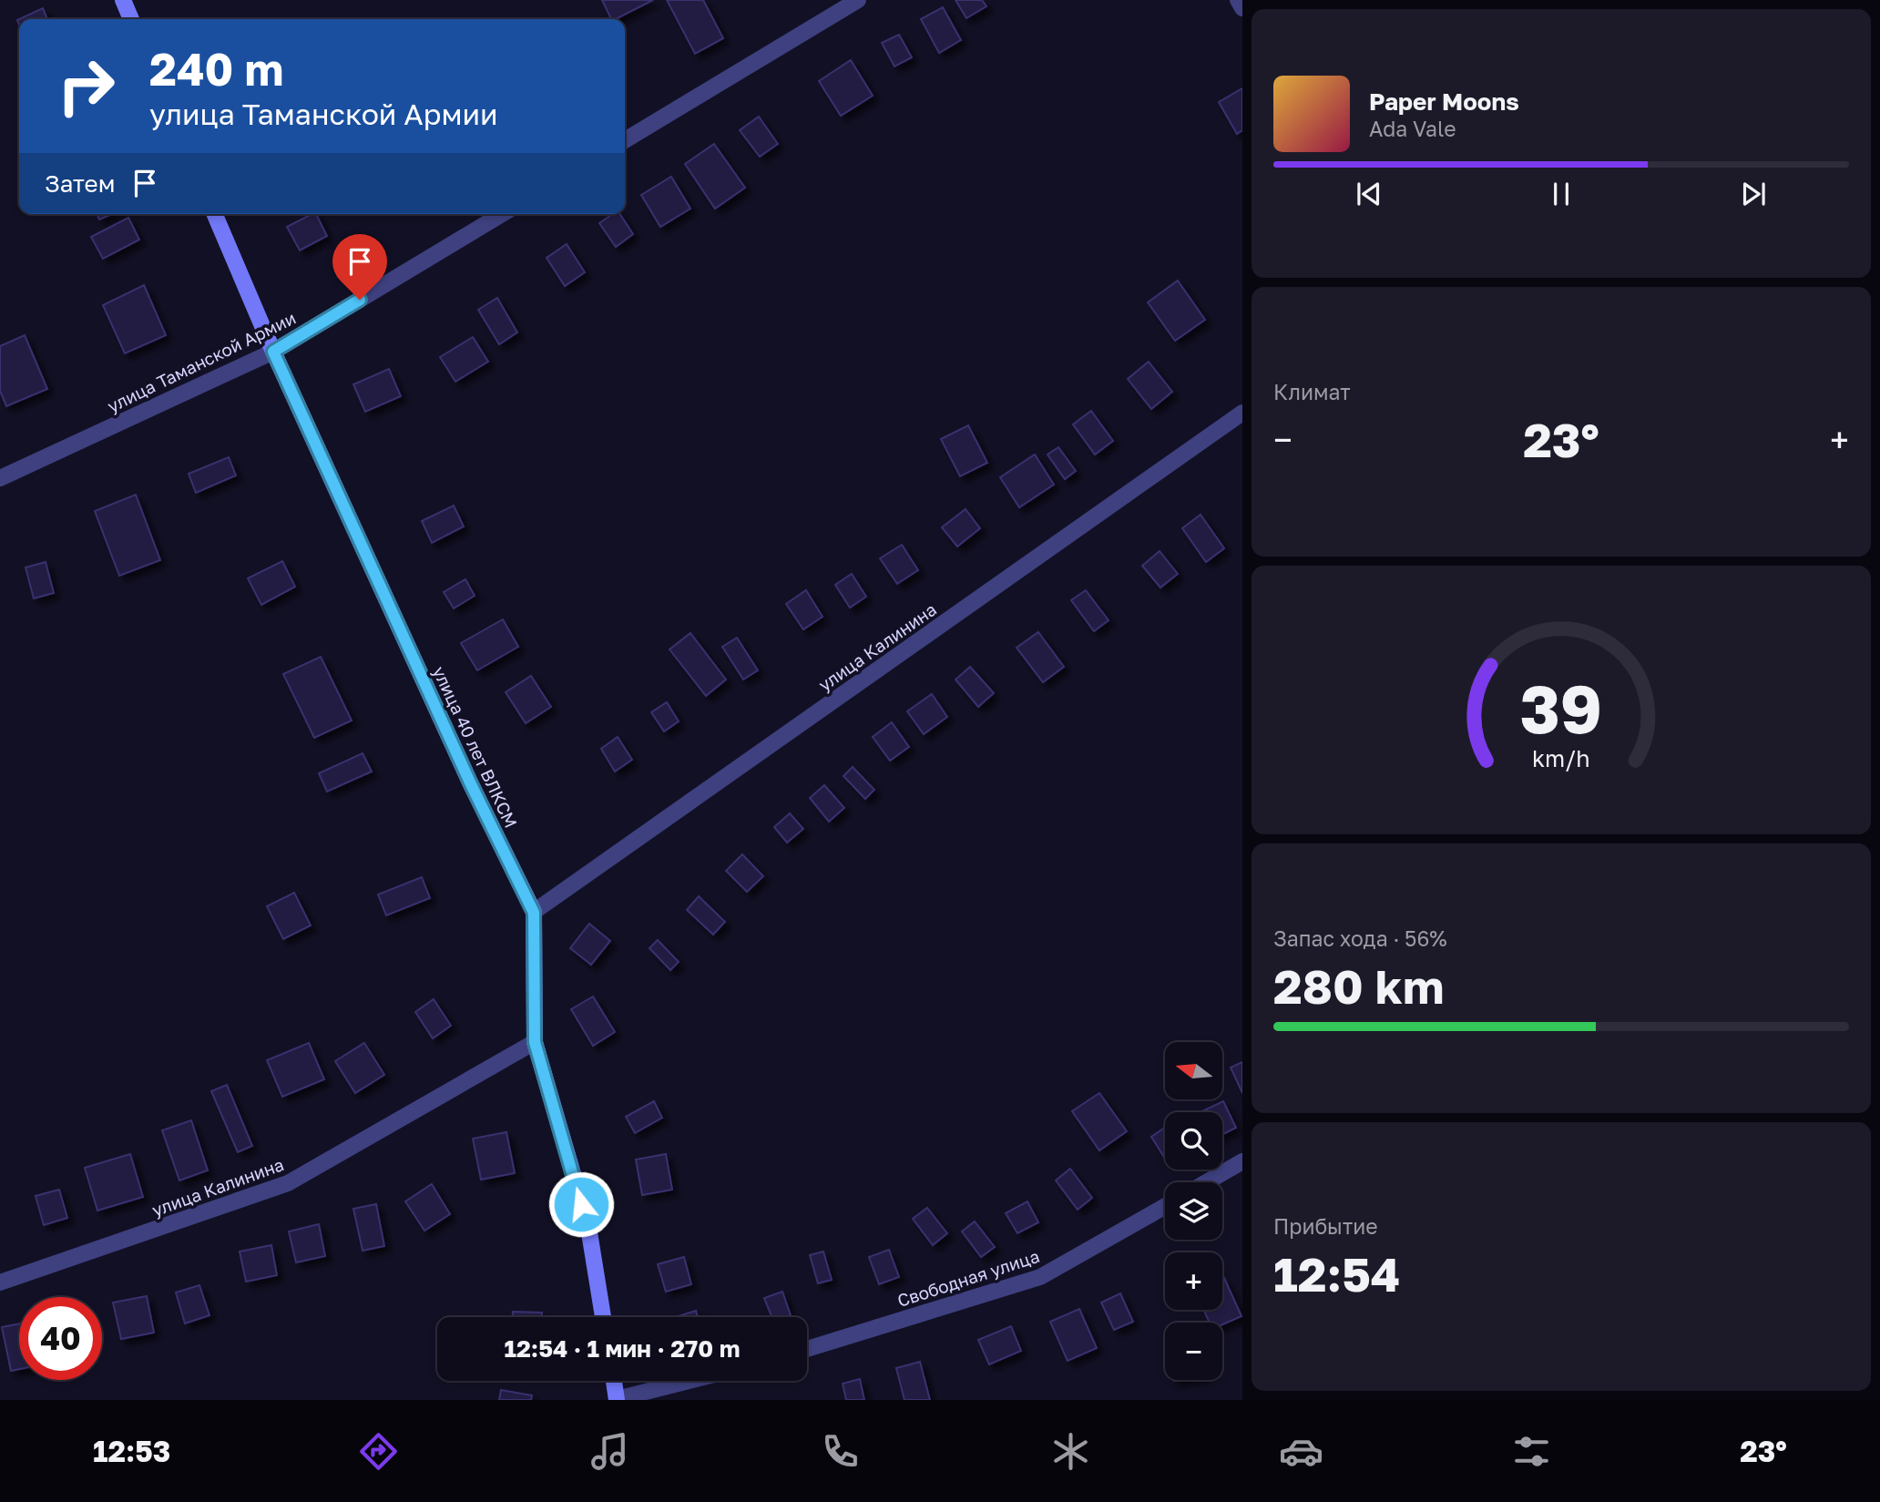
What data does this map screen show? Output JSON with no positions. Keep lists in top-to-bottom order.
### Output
{
  "streets": {
    "street": [
      "улица Таманской Армии",
      "улица Калинина",
      "улица 40 лет ВЛКСМ",
      "Свободная улица"
    ]
  },
  "crossings": [
    ["улица Таманской Армии", "улица 40 лет ВЛКСМ"],
    ["улица Калинина", "улица 40 лет ВЛКСМ"]
  ],
  "north": "left",
  "page": {
    "turn": ["240 m", "улица Таманской Армии"],
    "song": ["Paper Moons", "Ada Vale"],
    "then": "Затем",
    "tile": [
      "Климат",
      ["Запас хода · 56%", "280 km"],
      ["Прибытие", "12:54"]
    ],
    "heat": ["−", "23°", "+"],
    "map_buttons": ["+", "−"],
    "limit": "40",
    "trip": "12:54 · 1 мин · 270 m",
    "tabs": ["12:53", "23°"],
    "gauge": ["39", "km/h"]
  }
}
